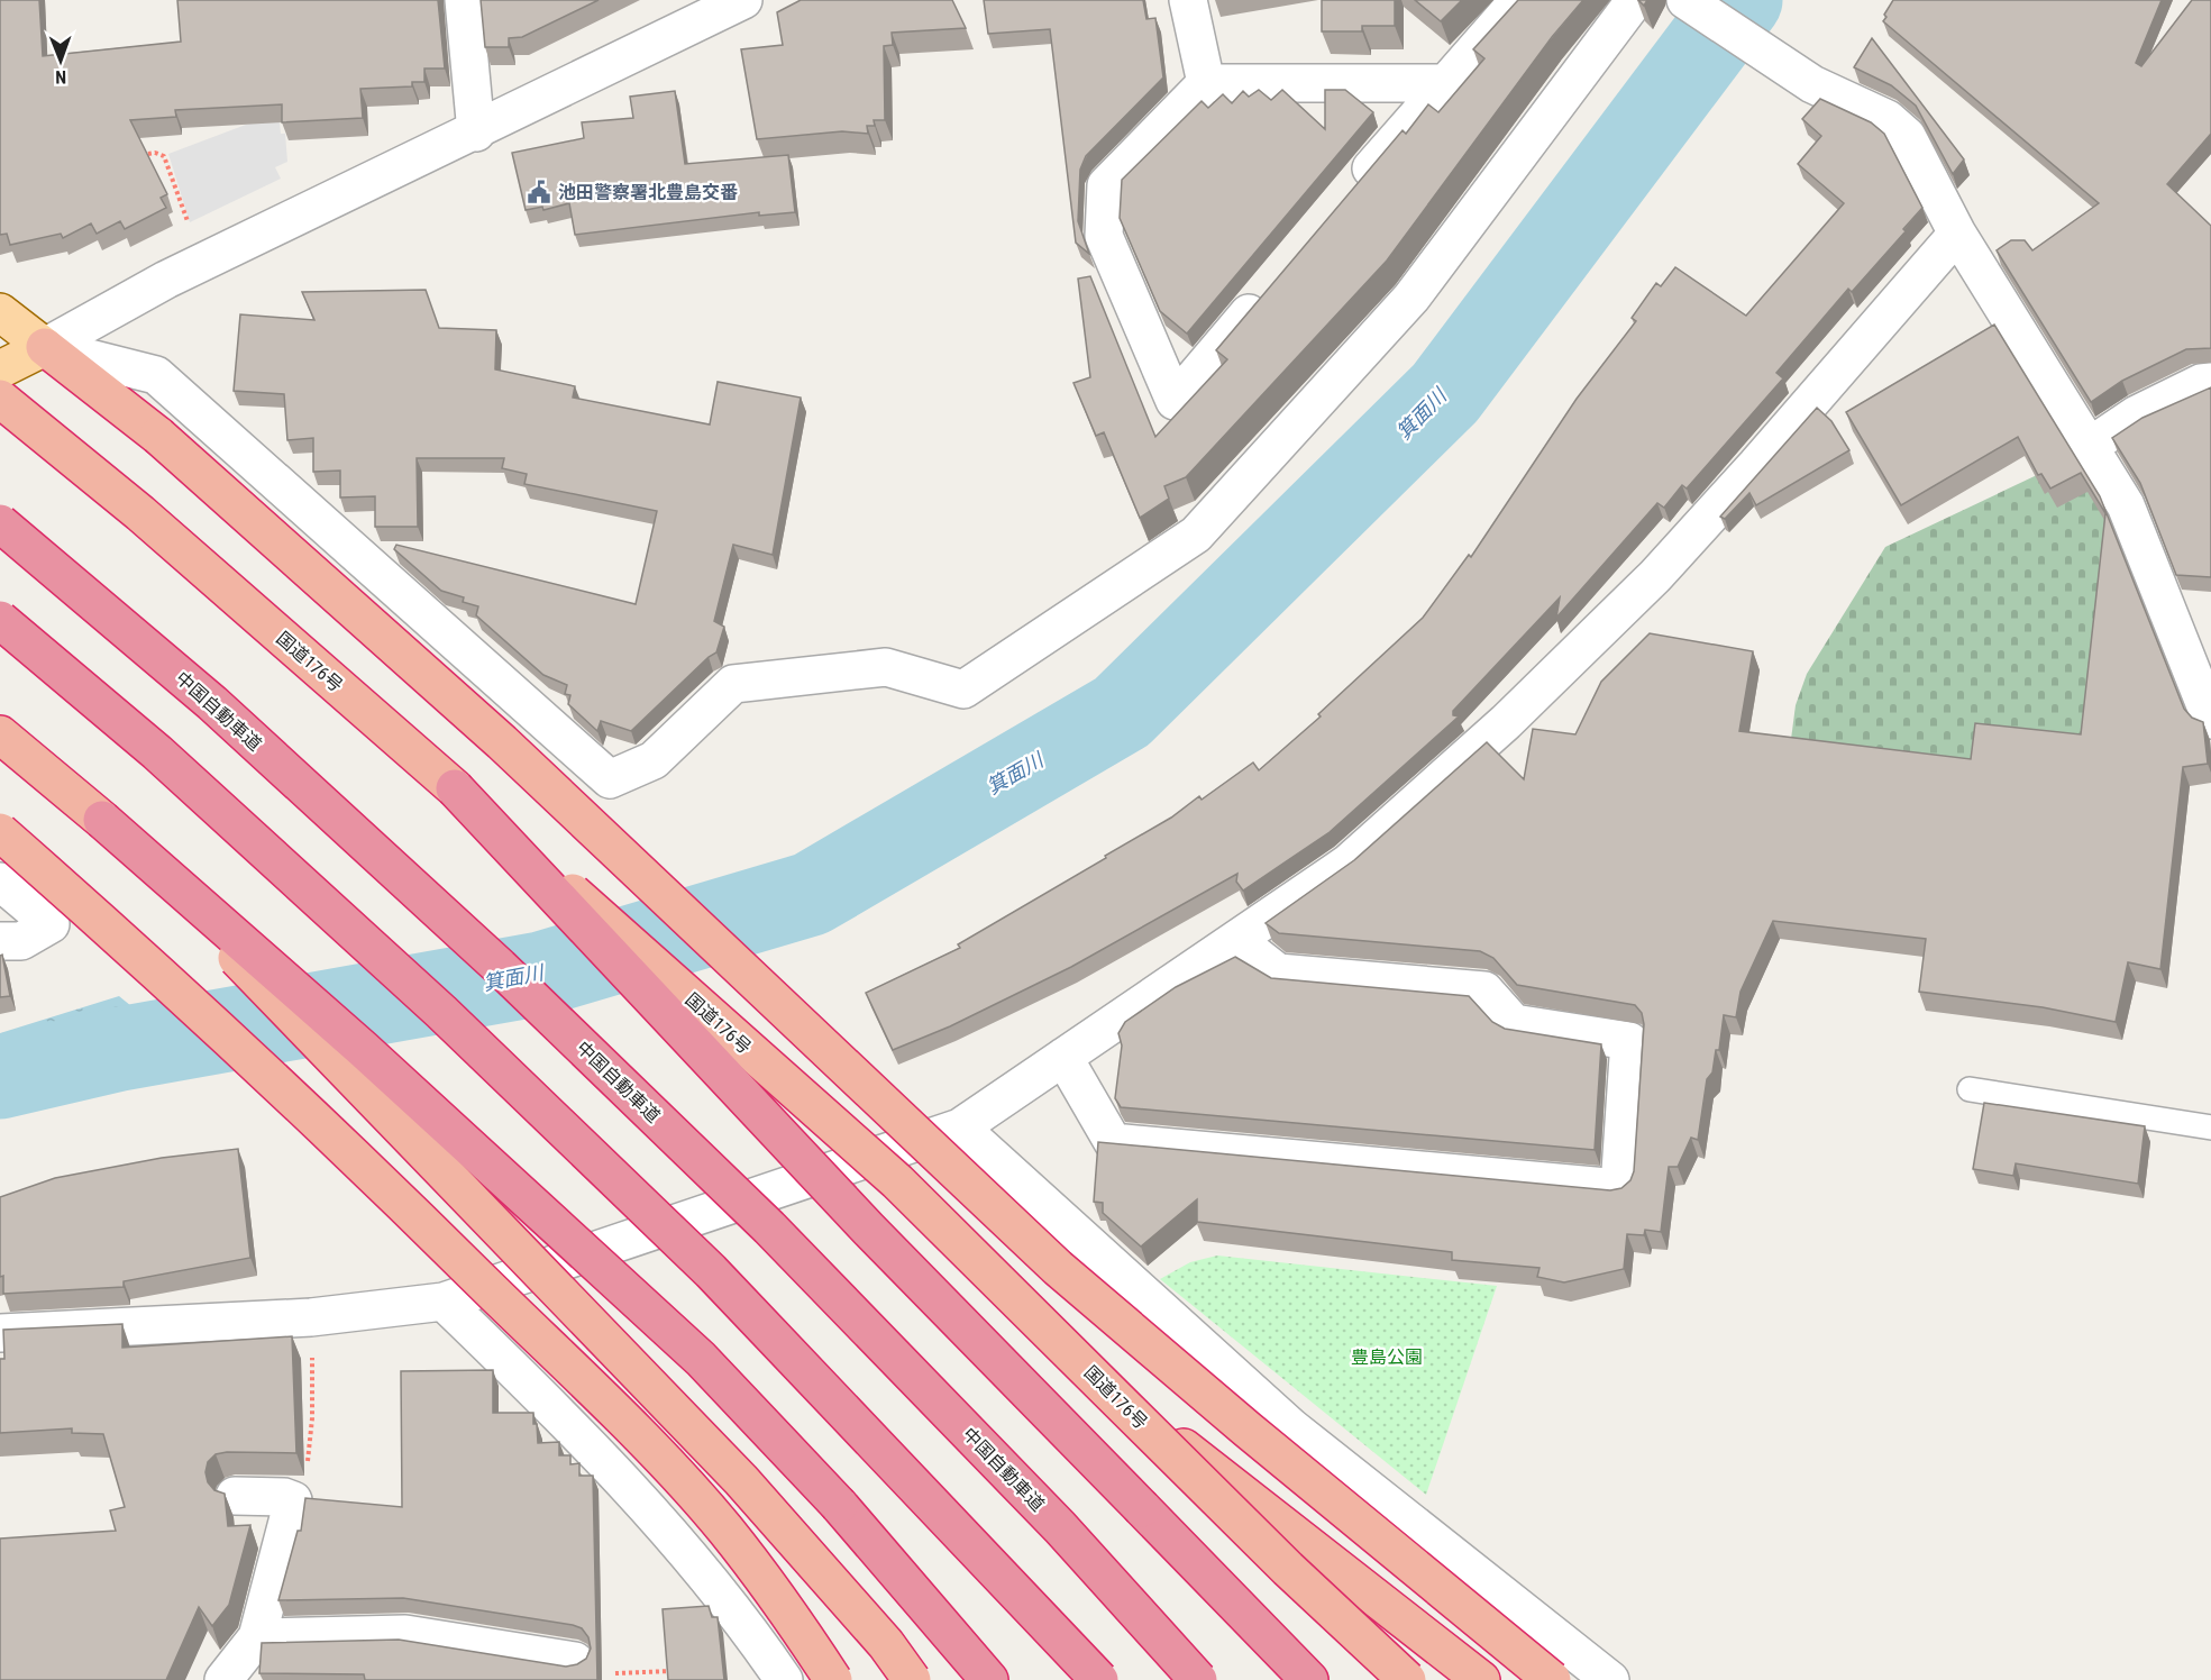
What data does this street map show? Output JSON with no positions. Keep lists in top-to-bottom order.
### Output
{
  "streets": {
    "highway": ["国道176号", "中国自動車道"]
  },
  "water": ["箕面川"],
  "parks": ["豊島公園"],
  "places": {
    "public building": ["池田警察署北豊島交番"]
  },
  "north": "bottom"
}
